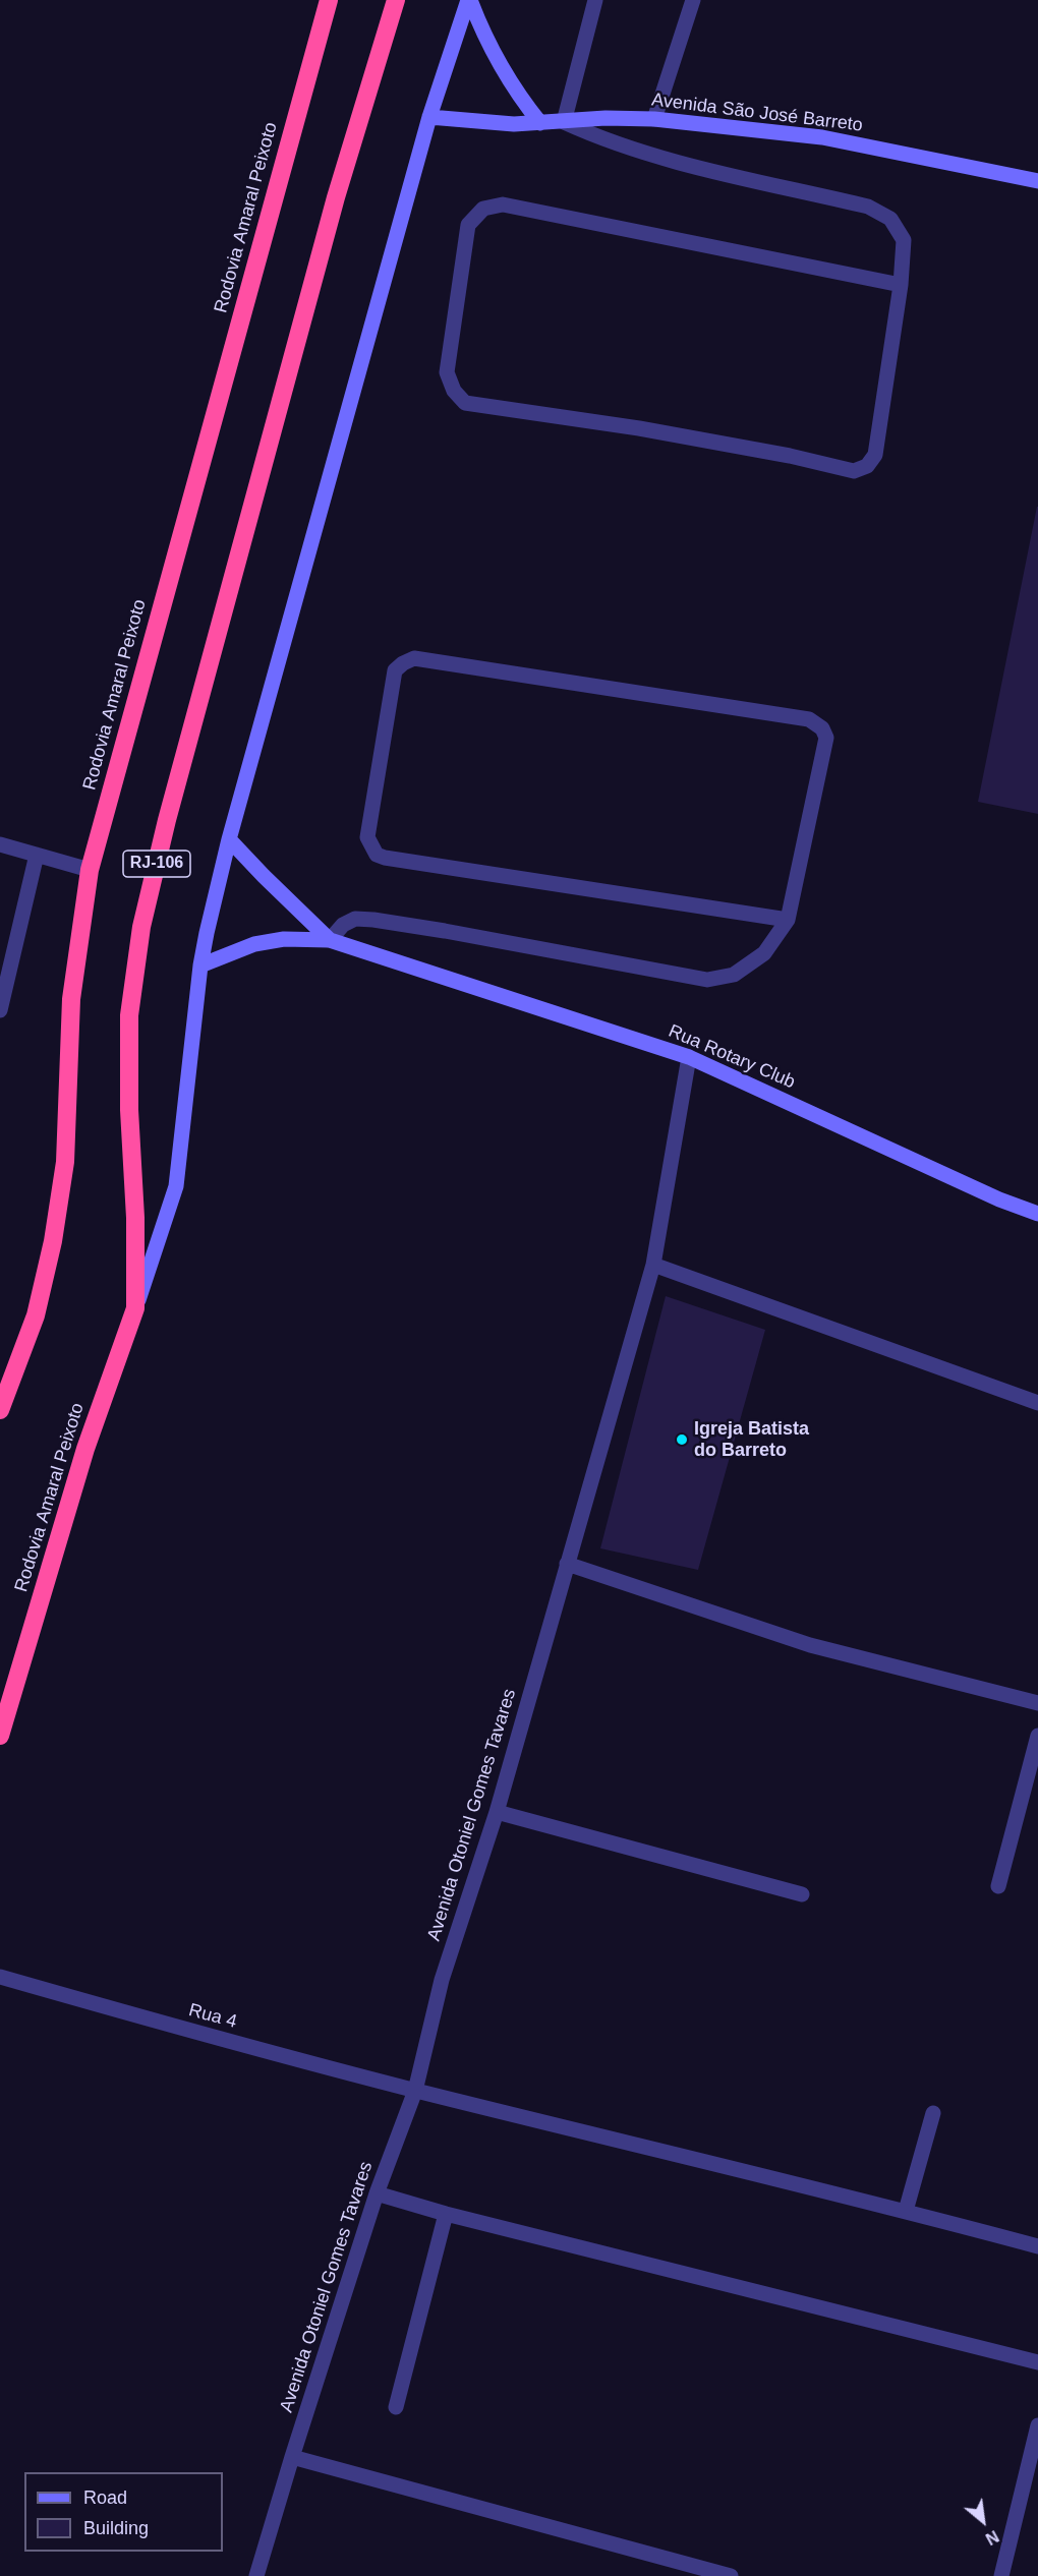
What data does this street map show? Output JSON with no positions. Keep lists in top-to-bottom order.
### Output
{
  "streets": {
    "highway": ["Rodovia Amaral Peixoto", "RJ-106"],
    "street": [
      "Avenida São José Barreto",
      "Rua Rotary Club",
      "Avenida Otoniel Gomes Tavares",
      "Rua 4"
    ]
  },
  "crossings": [
    ["Avenida São José Barreto", "Rodovia Amaral Peixoto"],
    ["Rodovia Amaral Peixoto", "Rua Rotary Club"],
    ["Rua Rotary Club", "Avenida Otoniel Gomes Tavares"],
    ["Avenida Otoniel Gomes Tavares", "Rua 4"]
  ],
  "places": ["Igreja Batista do Barreto"],
  "legend": ["Road", "Building"],
  "north": "bottom right"
}
